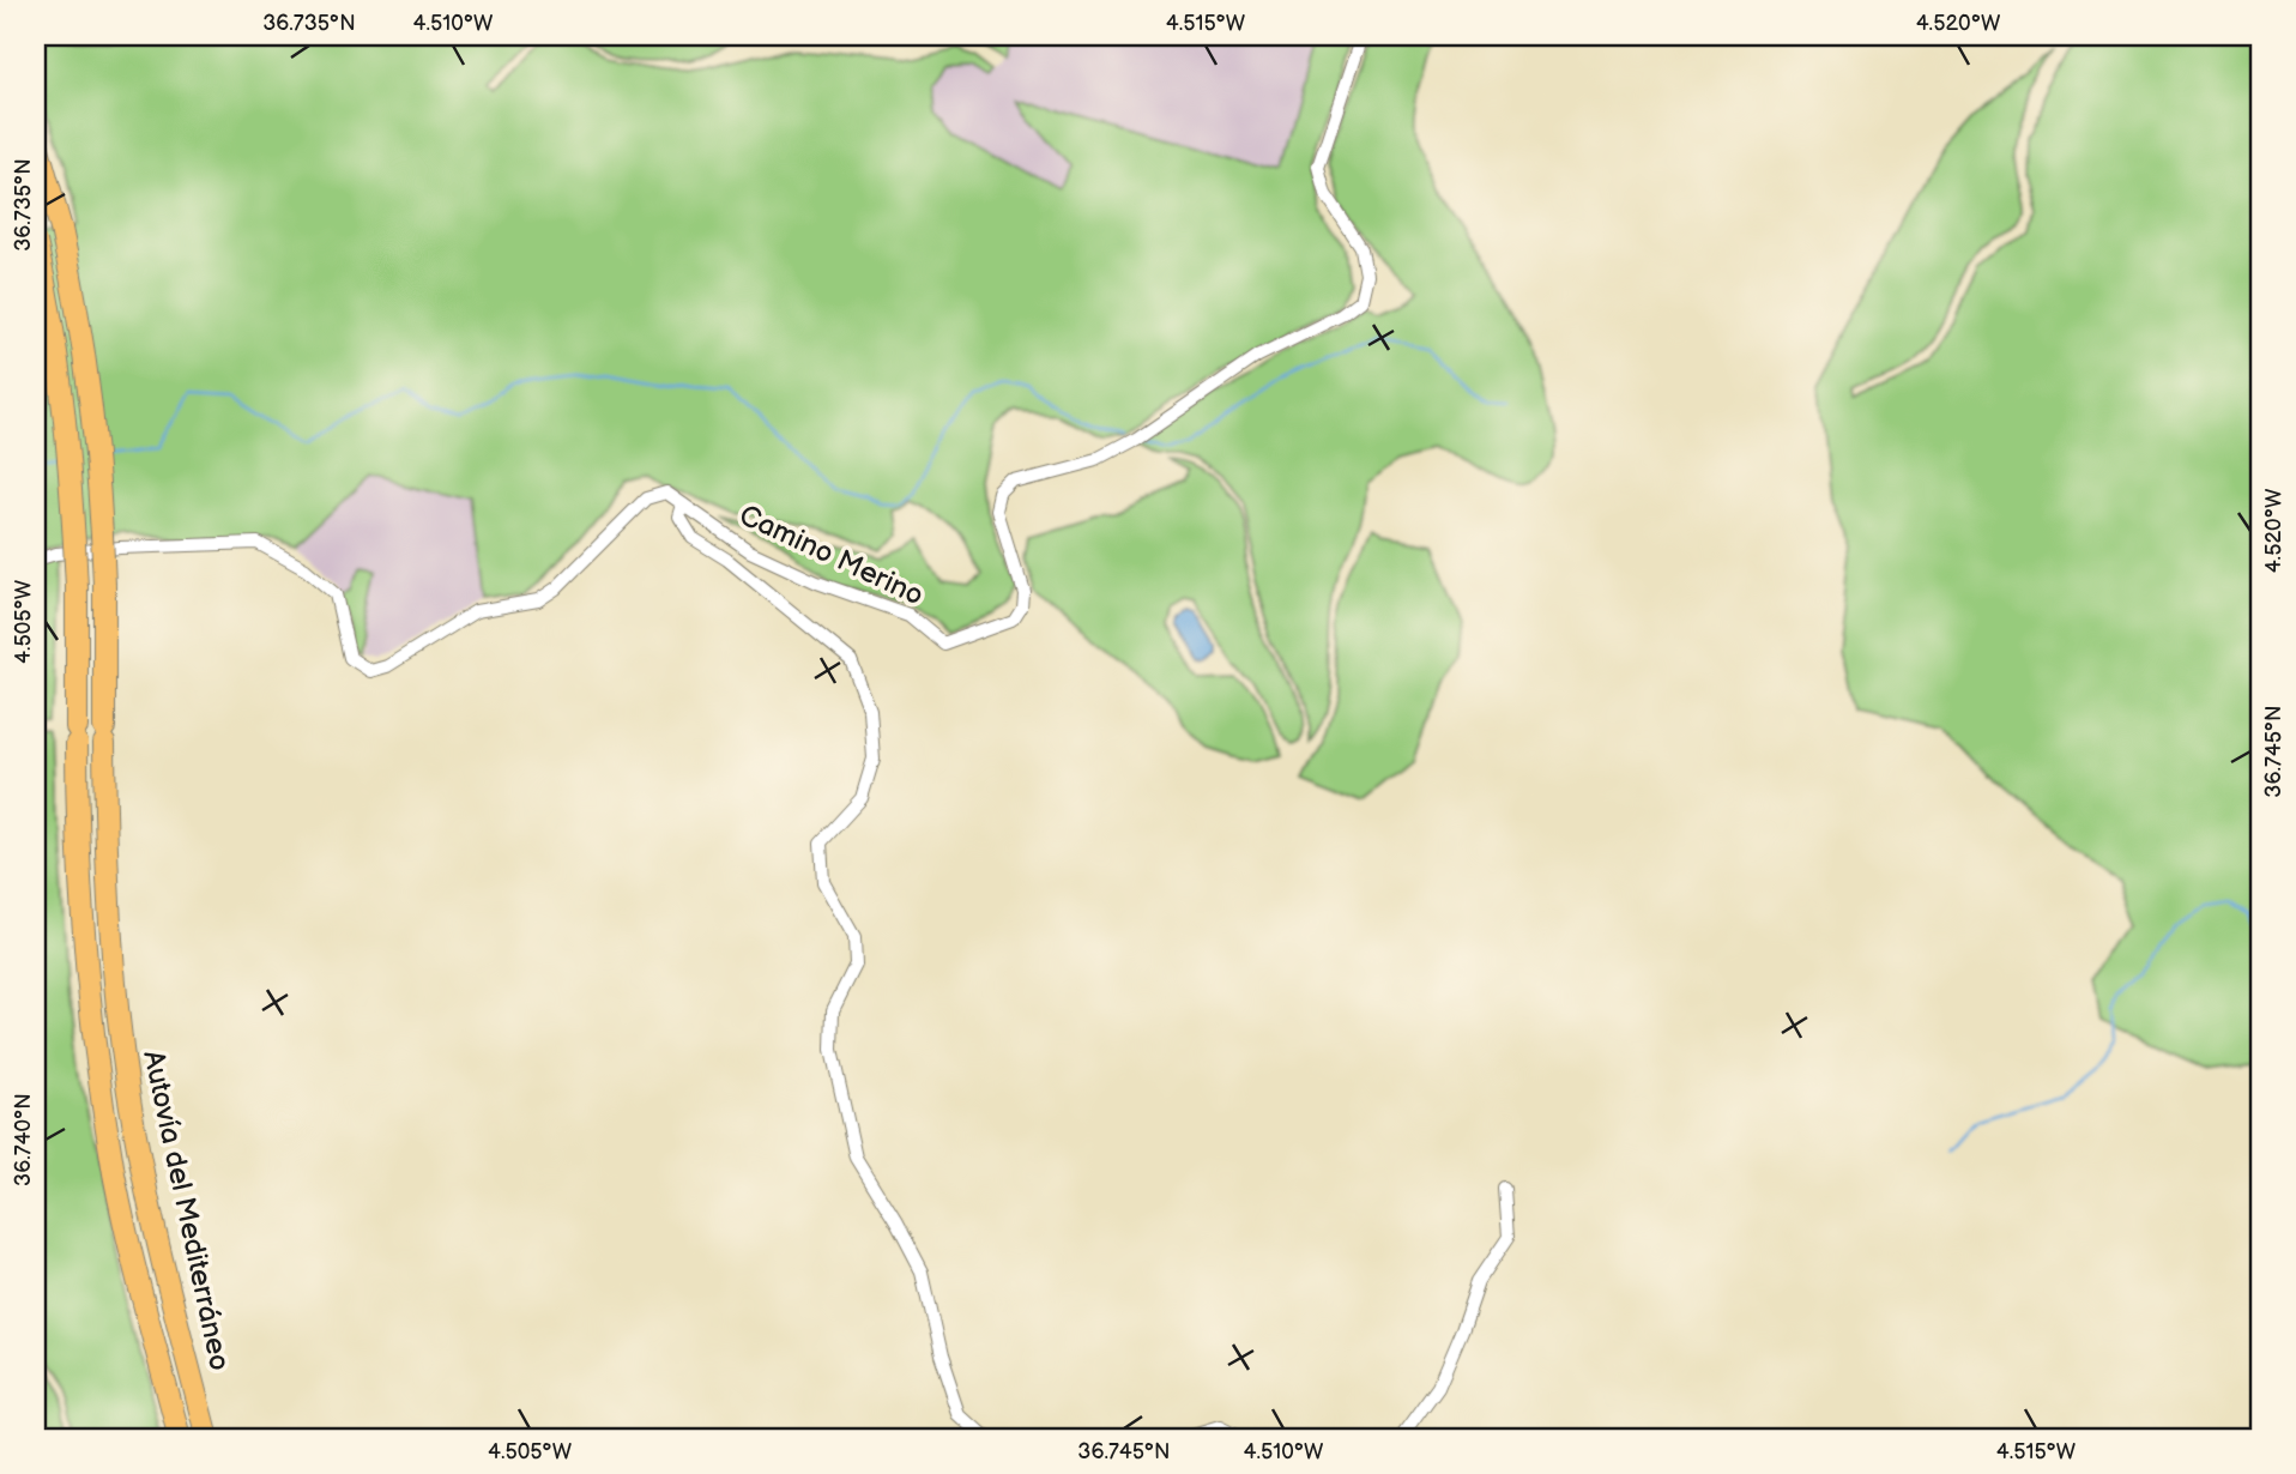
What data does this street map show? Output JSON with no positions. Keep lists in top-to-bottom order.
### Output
{
  "streets": {
    "highway": ["Autovía del Mediterráneo"],
    "street": ["Camino Merino"]
  },
  "coordinates": [
    "36.735°N",
    "4.510°W",
    "4.515°W",
    "4.520°W",
    "4.505°W",
    "36.745°N",
    "36.740°N"
  ]
}
